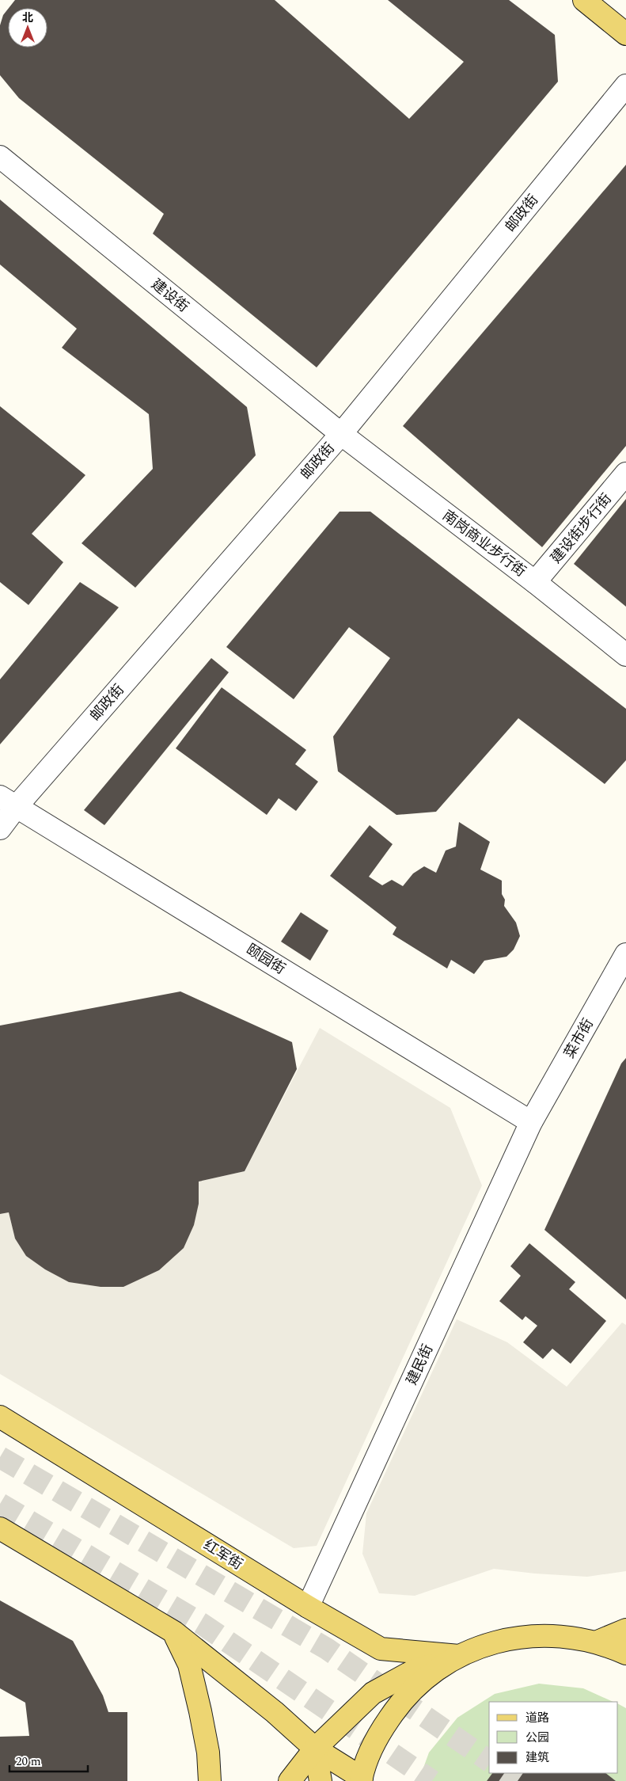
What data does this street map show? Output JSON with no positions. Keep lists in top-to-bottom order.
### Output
{
  "streets": {
    "main road": ["红军街"],
    "street": [
      "邮政街",
      "建设街",
      "建设街步行街",
      "南岗商业步行街",
      "颐园街",
      "菜市街",
      "建民街"
    ]
  },
  "crossings": [
    ["邮政街", "建设街"],
    ["邮政街", "南岗商业步行街"],
    ["邮政街", "颐园街"],
    ["建设街", "南岗商业步行街"],
    ["建设街步行街", "南岗商业步行街"],
    ["颐园街", "菜市街"],
    ["颐园街", "建民街"],
    ["菜市街", "建民街"],
    ["建民街", "红军街"]
  ],
  "legend": ["道路", "公园", "建筑"],
  "scale_bar": "20 m",
  "north": "top"
}
